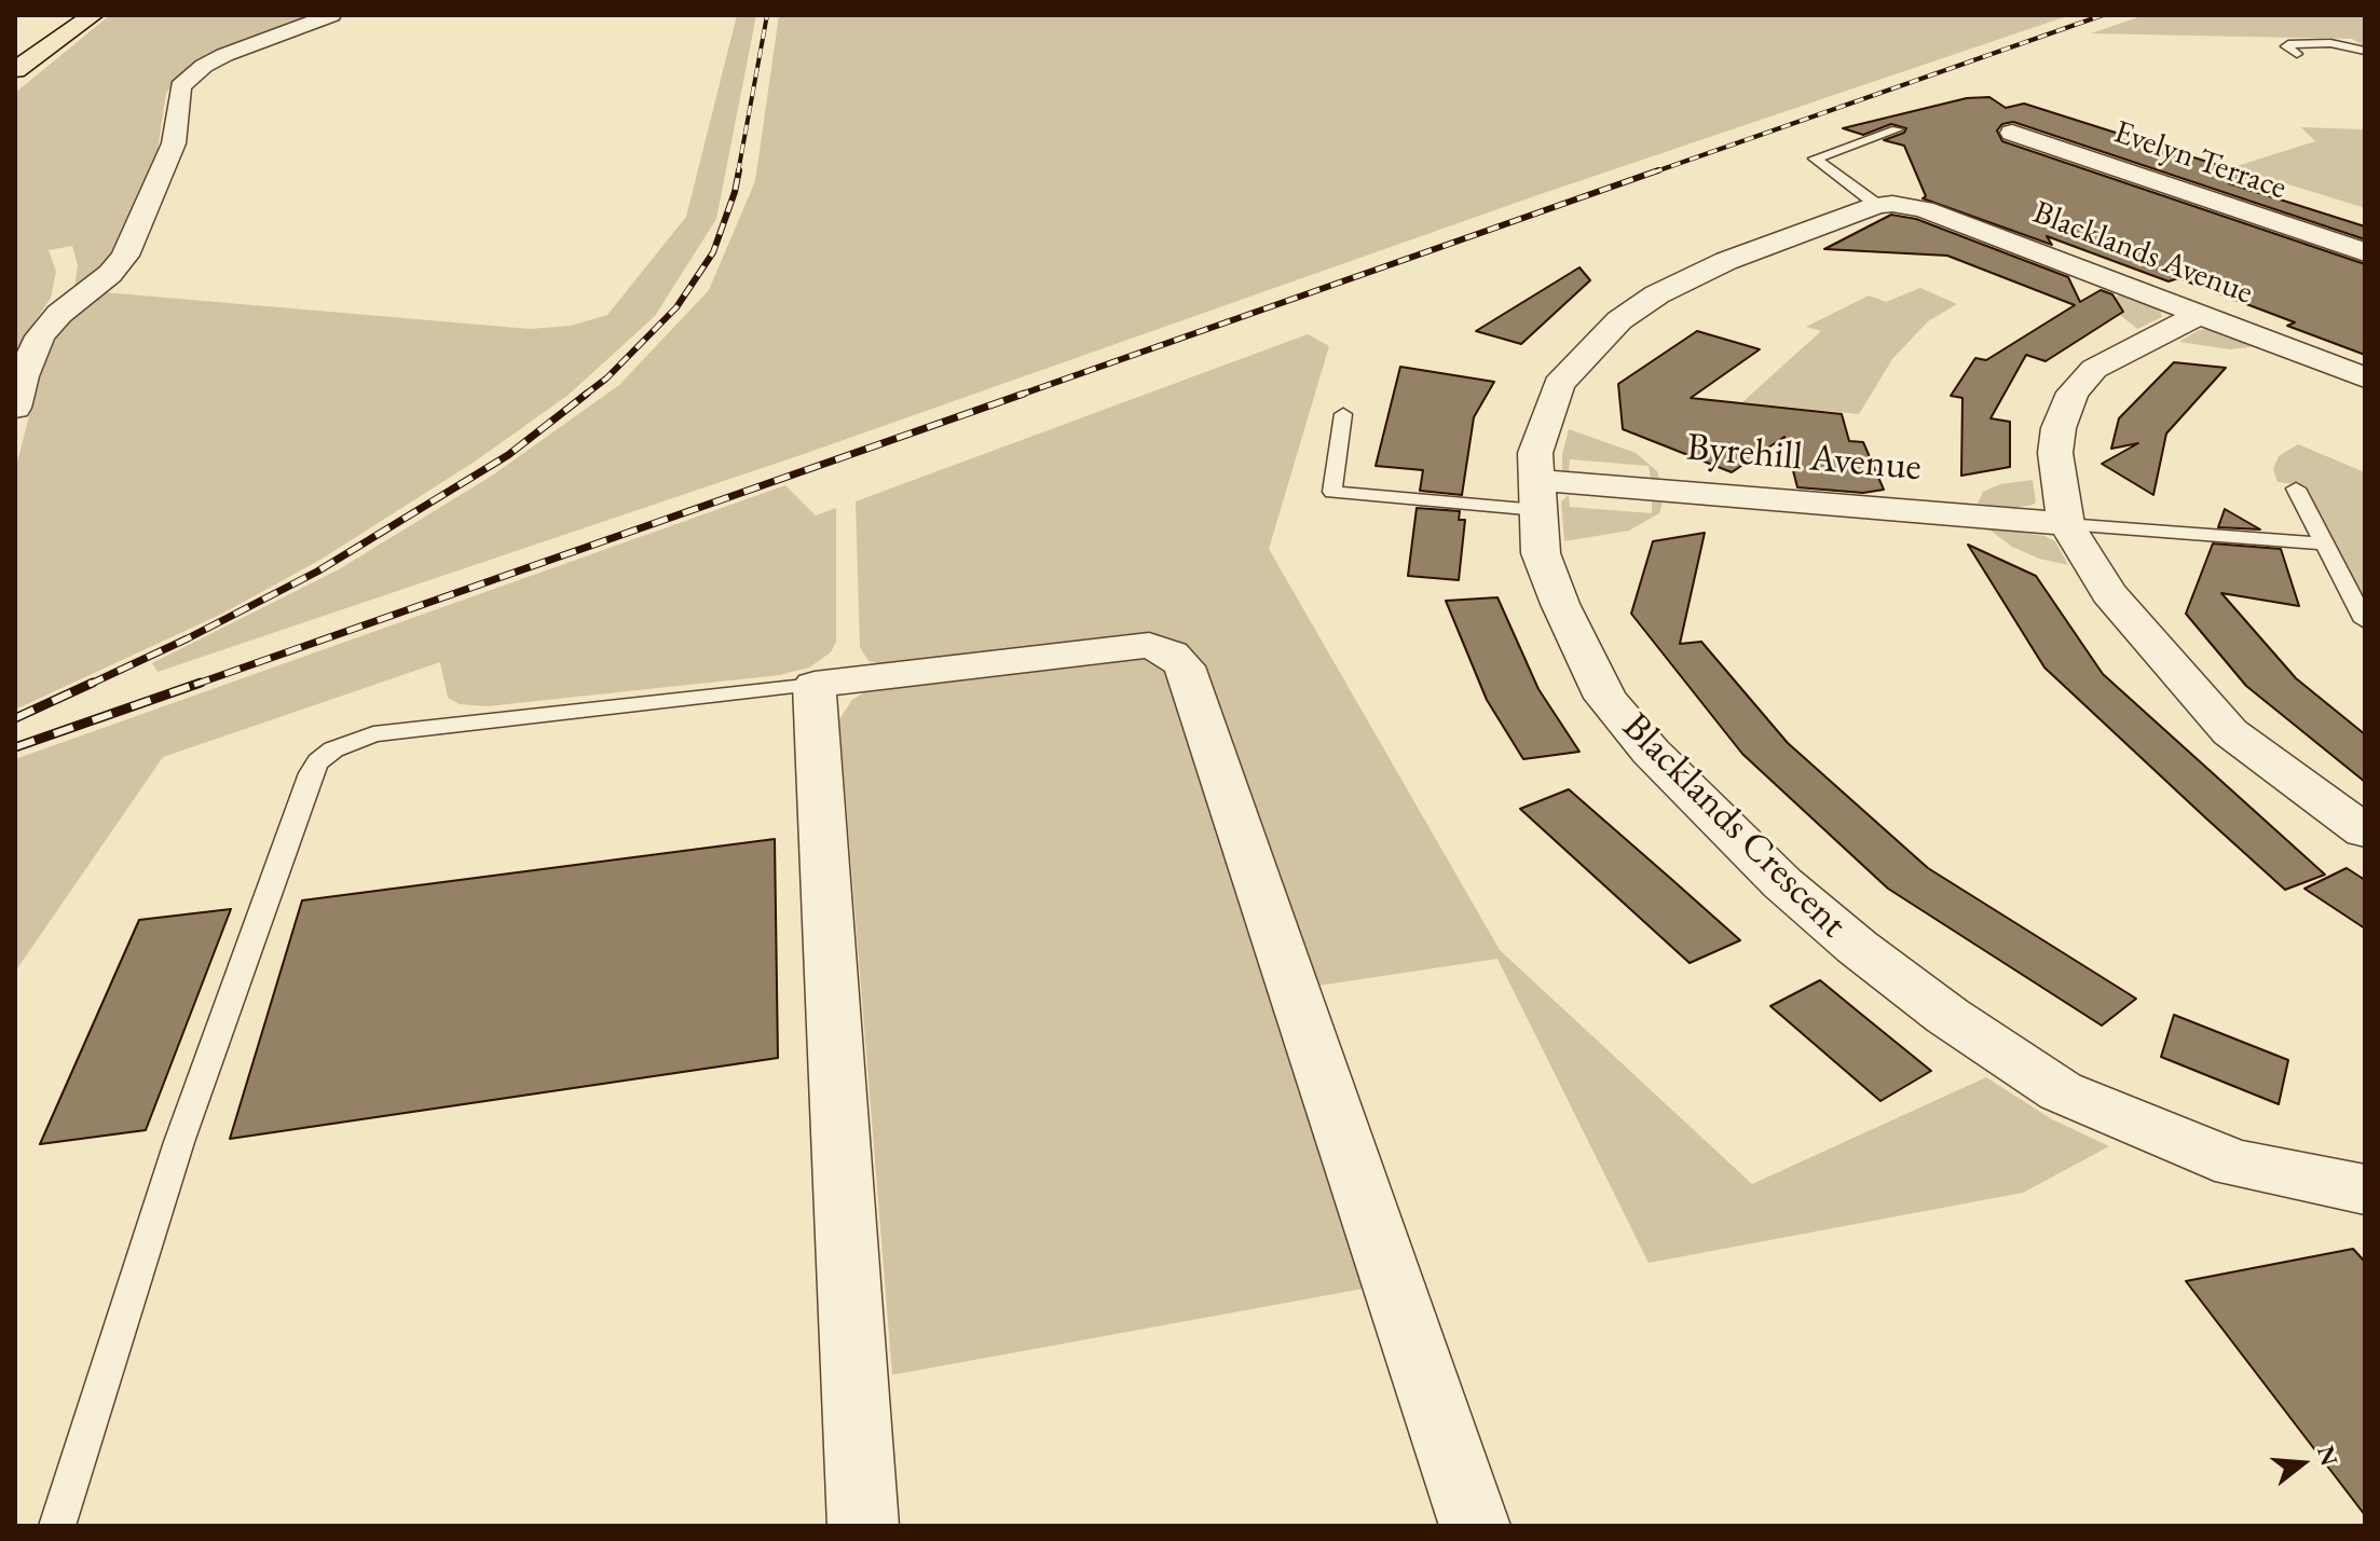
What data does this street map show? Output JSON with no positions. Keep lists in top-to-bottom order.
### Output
{
  "streets": {
    "street": [
      "Evelyn Terrace",
      "Blacklands Avenue",
      "Byrehill Avenue",
      "Blacklands Crescent"
    ]
  },
  "crossings": [
    ["Blacklands Avenue", "Blacklands Crescent"],
    ["Byrehill Avenue", "Blacklands Crescent"]
  ],
  "north": "right"
}
